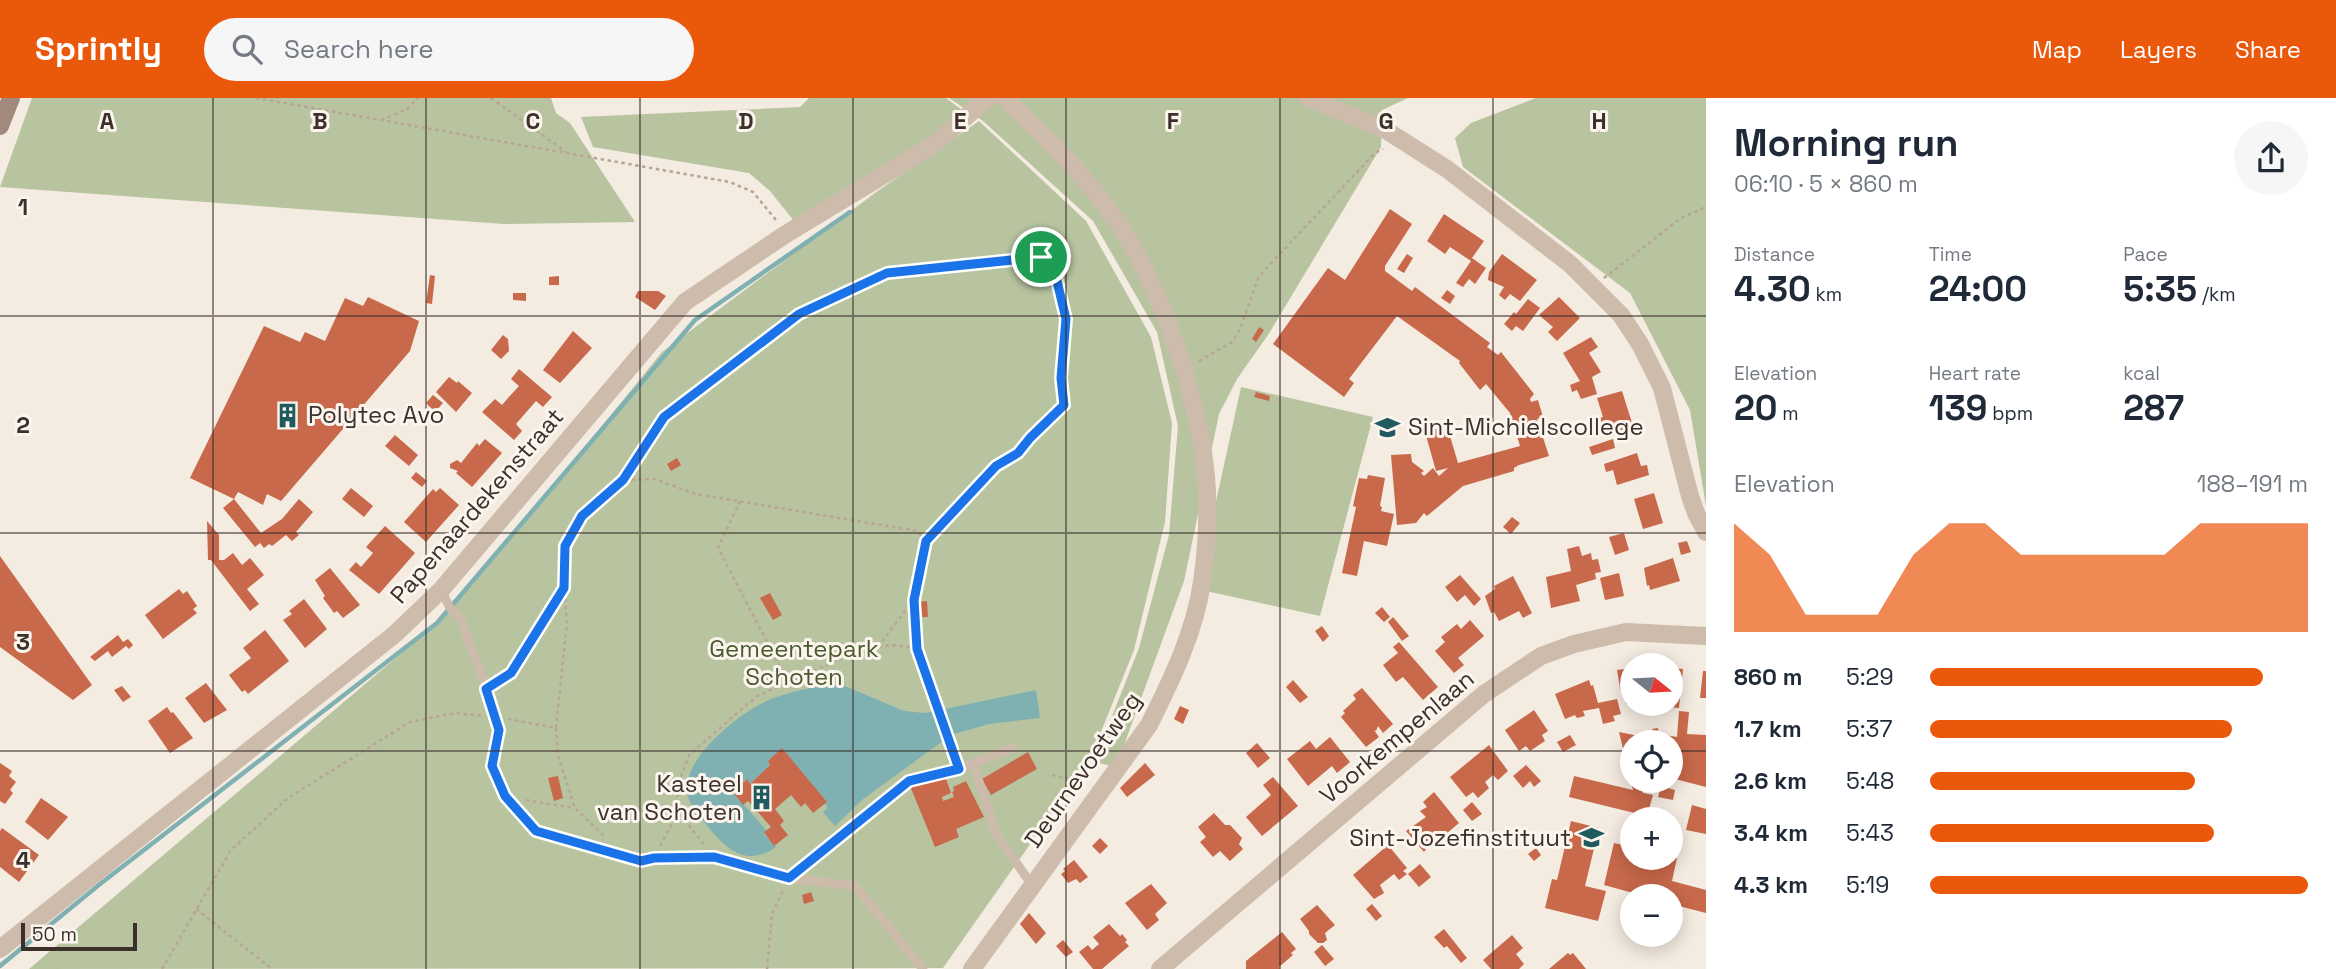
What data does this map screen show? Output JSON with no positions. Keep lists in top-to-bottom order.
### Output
{
  "streets": {
    "street": ["Papenaardekenstraat", "Voorkempenlaan", "Deurnevoetweg"]
  },
  "parks": ["Gemeentepark Schoten"],
  "places": {
    "building": ["Polytec Avo", "Kasteel van Schoten"],
    "school or university": ["Sint-Michielscollege", "Sint-Jozefinstituut"]
  },
  "scale_bar": "50 m",
  "north": "right",
  "page": {
    "header": "Sprintly",
    "search": "Search here",
    "nav": ["Map", "Layers", "Share"],
    "heading": ["Morning run", "06:10 · 5 × 860 m"],
    "stats": [
      ["Distance", "4.30 km"],
      ["Time", "24:00"],
      ["Pace", "5:35 /km"],
      ["Elevation", "20 m"],
      ["Heart rate", "139 bpm"],
      ["kcal", "287"]
    ],
    "chart": ["Elevation", "188–191 m"],
    "list": [
      {
        "name": "860 m",
        "note": "5:29"
      },
      {
        "name": "1.7 km",
        "note": "5:37"
      },
      {
        "name": "2.6 km",
        "note": "5:48"
      },
      {
        "name": "3.4 km",
        "note": "5:43"
      },
      {
        "name": "4.3 km",
        "note": "5:19"
      }
    ],
    "map_buttons": ["+", "−"],
    "scale": "50 m"
  },
  "grid": {
    "columns": [
      "A",
      "B",
      "C",
      "D",
      "E",
      "F",
      "G",
      "H"
    ],
    "rows": [
      "1",
      "2",
      "3",
      "4"
    ]
  }
}
